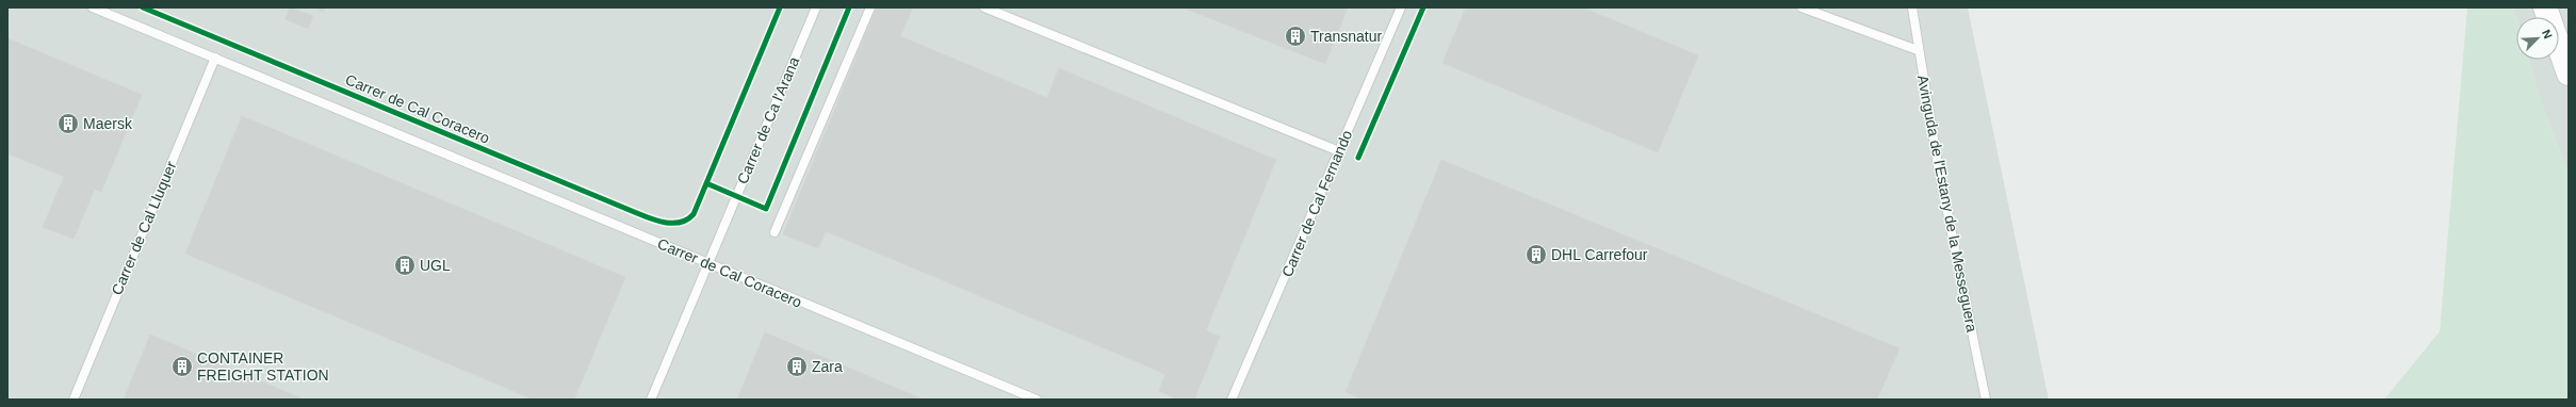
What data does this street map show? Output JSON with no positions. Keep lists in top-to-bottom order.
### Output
{
  "streets": {
    "lane": [
      "Carrer de Cal Coracero",
      "Carrer de Ca l'Arana",
      "Carrer de Cal Fernando",
      "Avinguda de l'Estany de la Messeguera",
      "Carrer de Cal Lluquer"
    ]
  },
  "crossings": [
    ["Carrer de Cal Coracero", "Carrer de Ca l'Arana"],
    ["Carrer de Cal Coracero", "Carrer de Cal Lluquer"]
  ],
  "places": {
    "building": [
      "Transnatur",
      "Maersk",
      "DHL Carrefour",
      "UGL",
      "CONTAINER FREIGHT STATION",
      "Zara"
    ]
  },
  "north": "top right"
}
